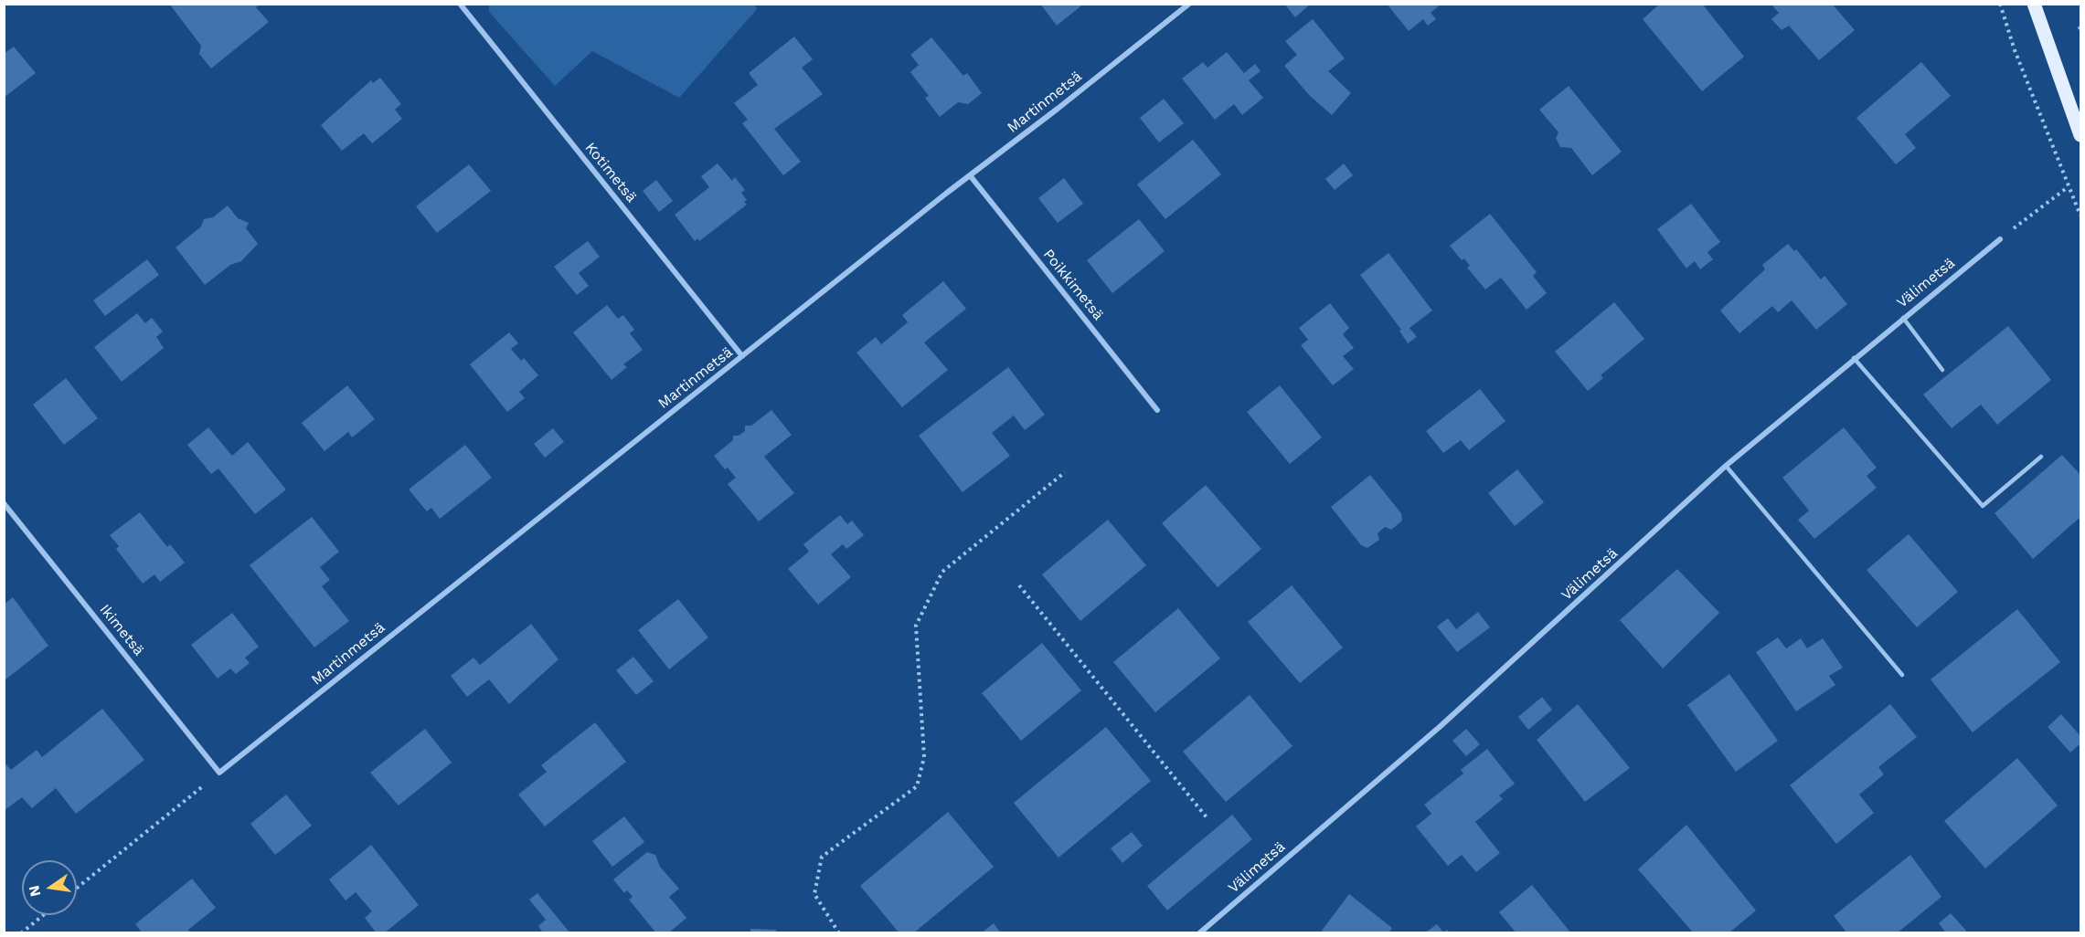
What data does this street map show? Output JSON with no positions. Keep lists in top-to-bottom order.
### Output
{
  "streets": {
    "street": [
      "Martinmetsä",
      "Kotimetsä",
      "Välimetsä",
      "Poikkimetsä",
      "Ikimetsä"
    ]
  },
  "crossings": [
    ["Martinmetsä", "Kotimetsä"],
    ["Martinmetsä", "Poikkimetsä"],
    ["Martinmetsä", "Ikimetsä"]
  ],
  "north": "left"
}
